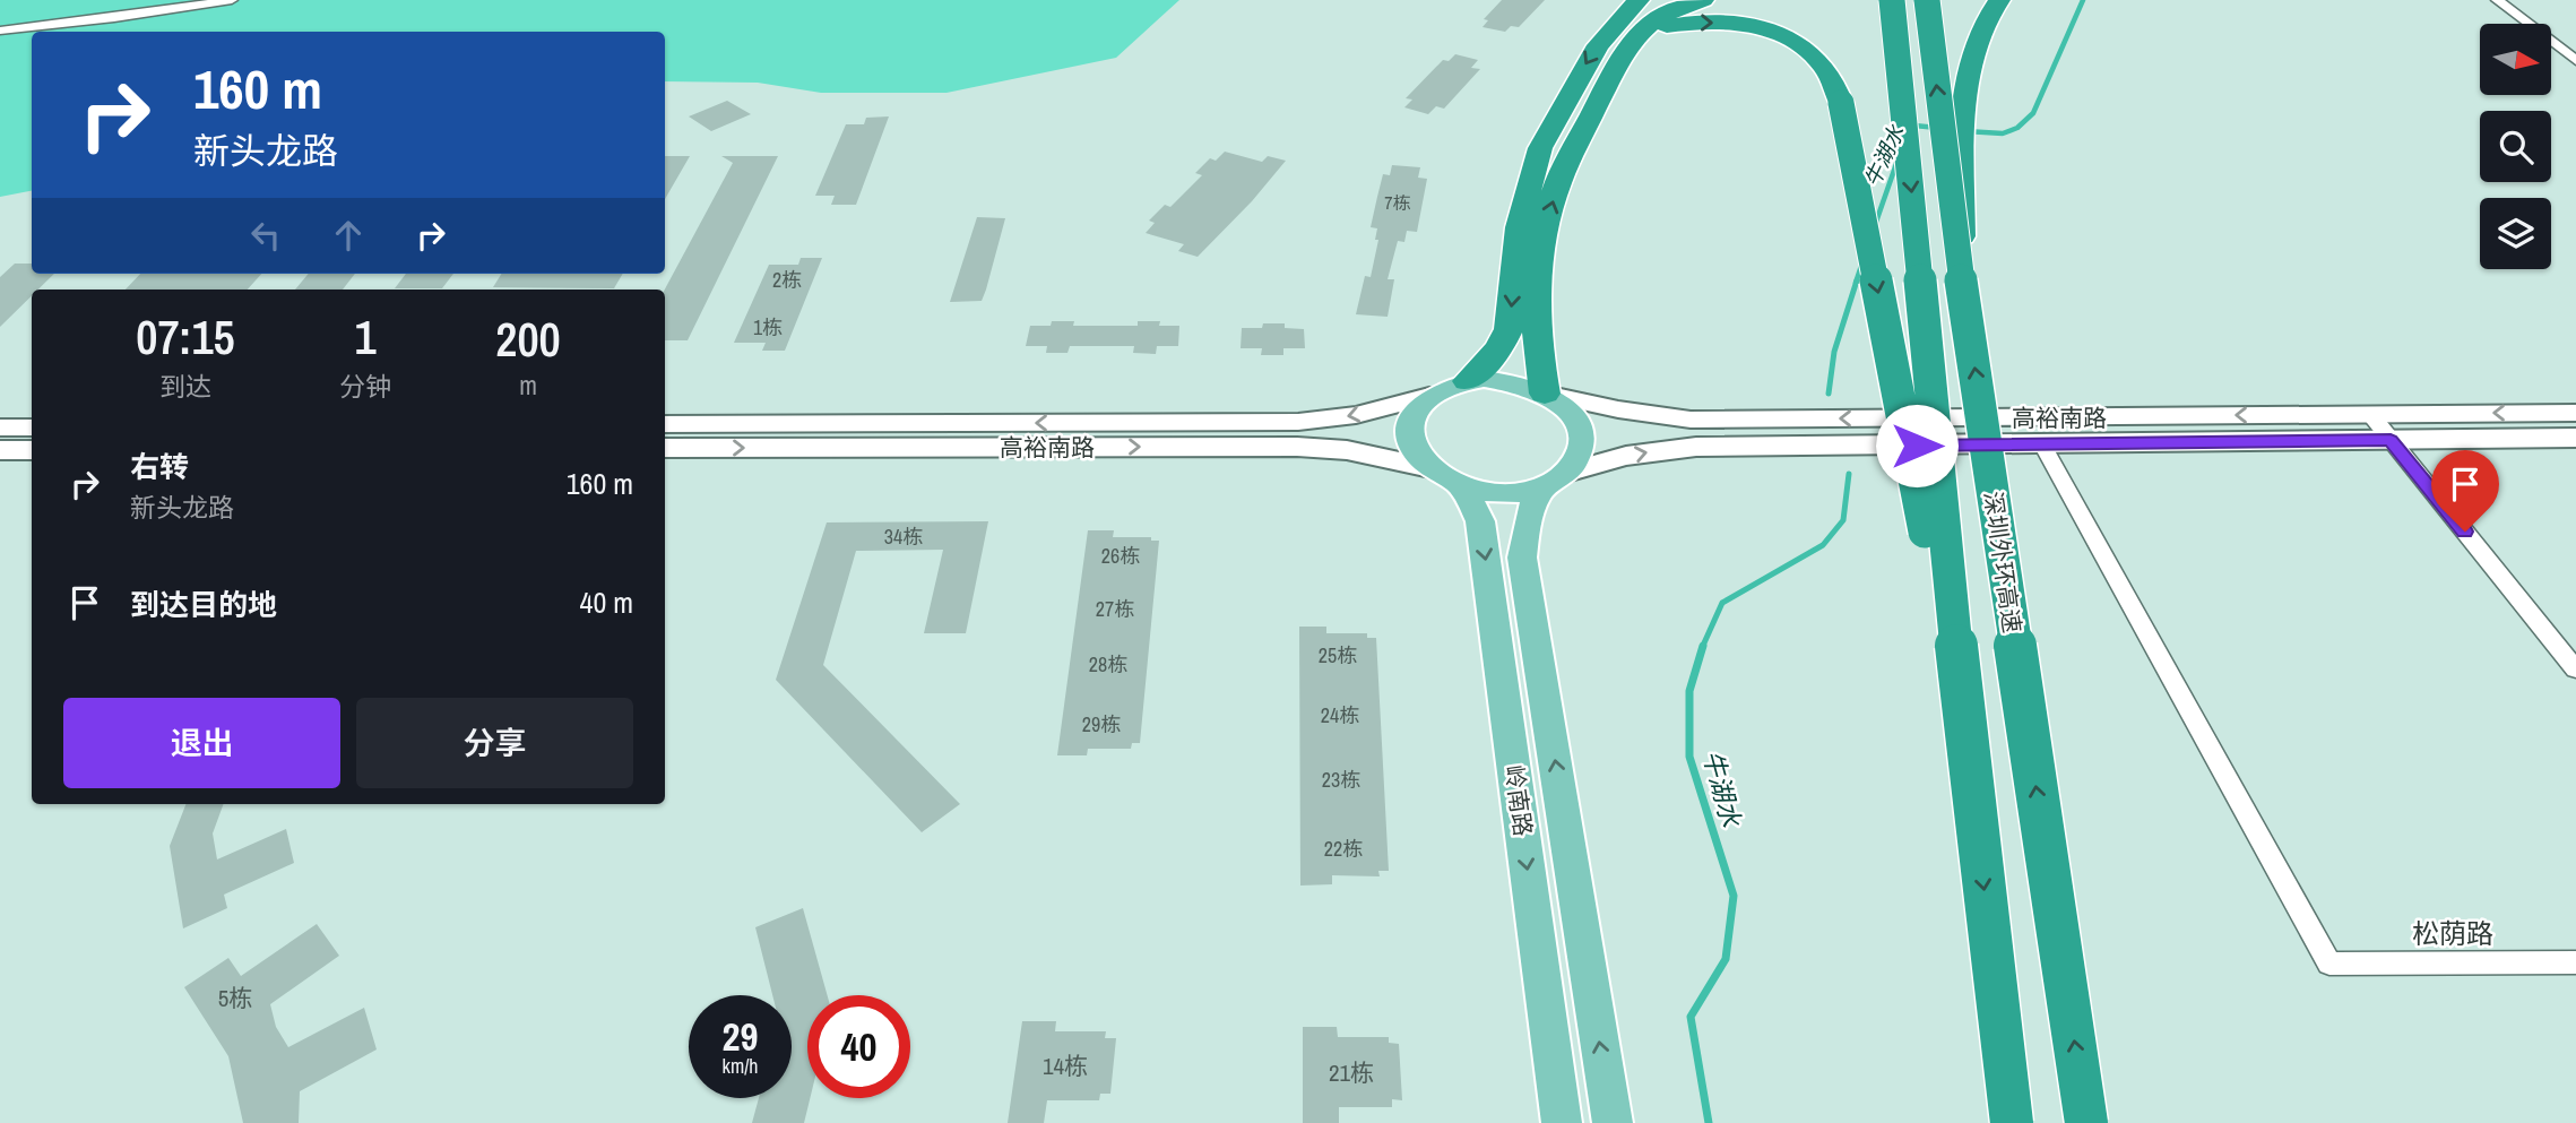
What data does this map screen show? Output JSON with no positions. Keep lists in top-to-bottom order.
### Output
{
  "streets": {
    "highway": ["深圳外环高速"],
    "main road": ["岭南路"],
    "street": ["高裕南路", "松荫路"]
  },
  "crossings": [
    ["高裕南路", "岭南路"],
    ["高裕南路", "松荫路"]
  ],
  "water": ["牛湖水"],
  "house_numbers": [
    "7栋",
    "2栋",
    "1栋",
    "34栋",
    "26栋",
    "27栋",
    "25栋",
    "28栋",
    "24栋",
    "29栋",
    "23栋",
    "22栋",
    "5栋",
    "14栋",
    "21栋"
  ],
  "north": "right",
  "page": {
    "turn": ["160 m", "新头龙路"],
    "eta": [
      "07:15",
      "到达",
      "1",
      "分钟",
      "200",
      "m"
    ],
    "list": [
      {
        "name": "右转",
        "note": "新头龙路",
        "value": "160 m"
      },
      {
        "name": "到达目的地",
        "value": "40 m"
      }
    ],
    "buttons": ["退出", "分享"],
    "speed": "29 km/h",
    "limit": "40"
  }
}
